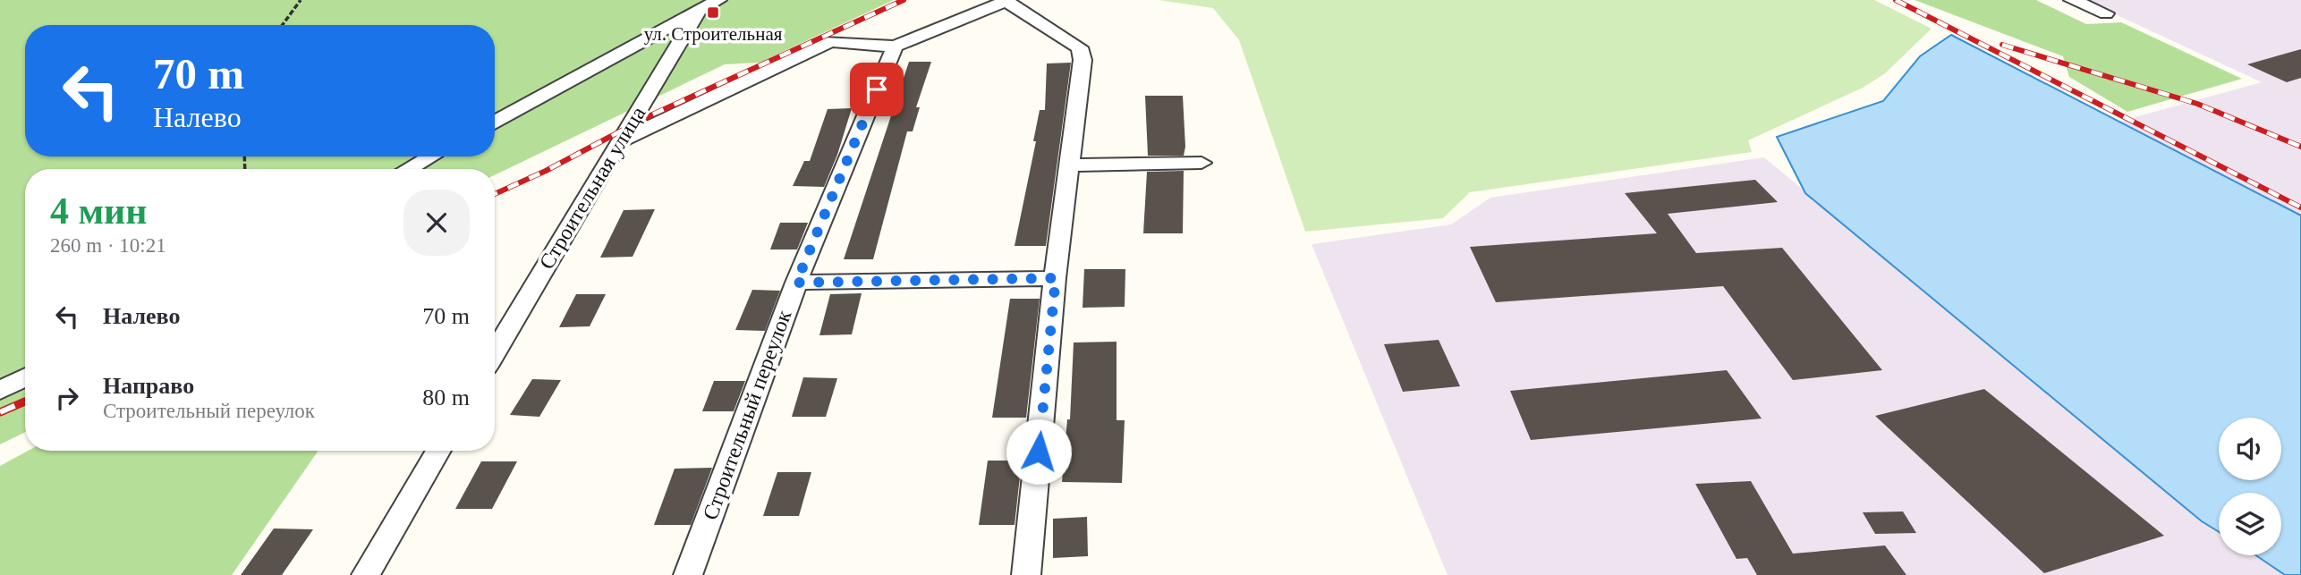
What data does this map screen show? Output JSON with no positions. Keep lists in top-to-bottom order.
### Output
{
  "streets": {
    "street": ["Строительная улица", "Строительный переулок"]
  },
  "places": {
    "transit": ["ул. Строительная"]
  },
  "page": {
    "turn": ["70 m", "Налево"],
    "heading": ["4 мин", "260 m · 10:21"],
    "list": [
      {
        "name": "Налево",
        "value": "70 m"
      },
      {
        "name": "Направо",
        "note": "Строительный переулок",
        "value": "80 m"
      }
    ]
  }
}
